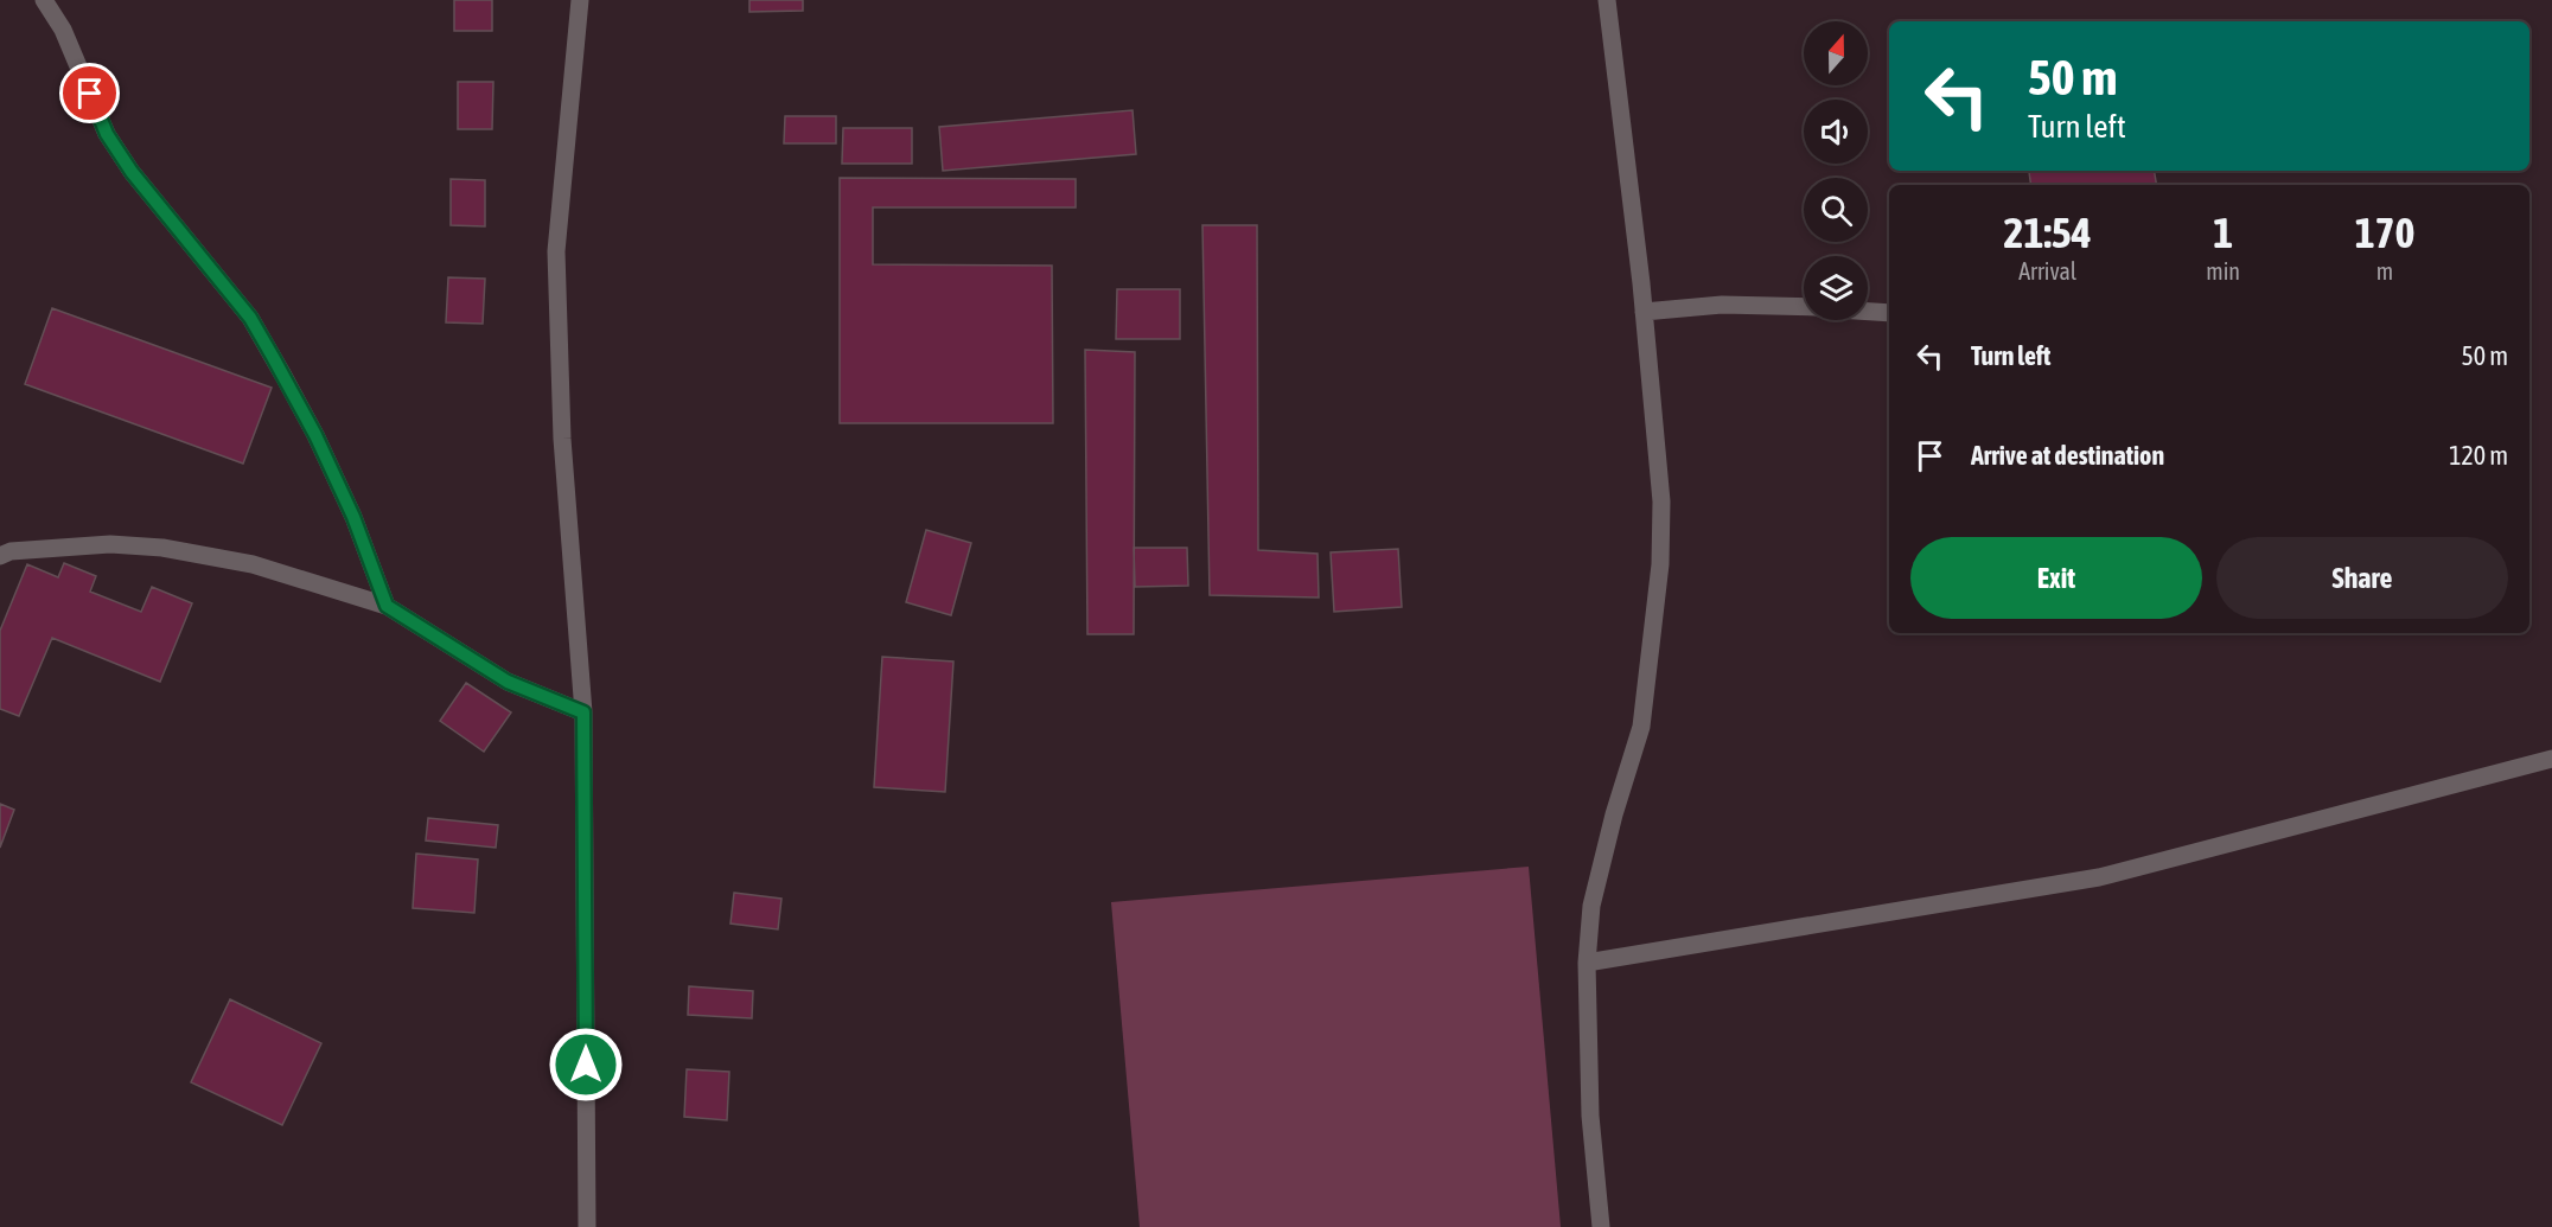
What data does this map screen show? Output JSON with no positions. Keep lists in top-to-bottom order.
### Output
{
  "north": "top",
  "page": {
    "turn": ["50 m", "Turn left"],
    "eta": [
      "21:54",
      "Arrival",
      "1",
      "min",
      "170",
      "m"
    ],
    "list": [
      {
        "name": "Turn left",
        "value": "50 m"
      },
      {
        "name": "Arrive at destination",
        "value": "120 m"
      }
    ],
    "buttons": ["Exit", "Share"]
  }
}
